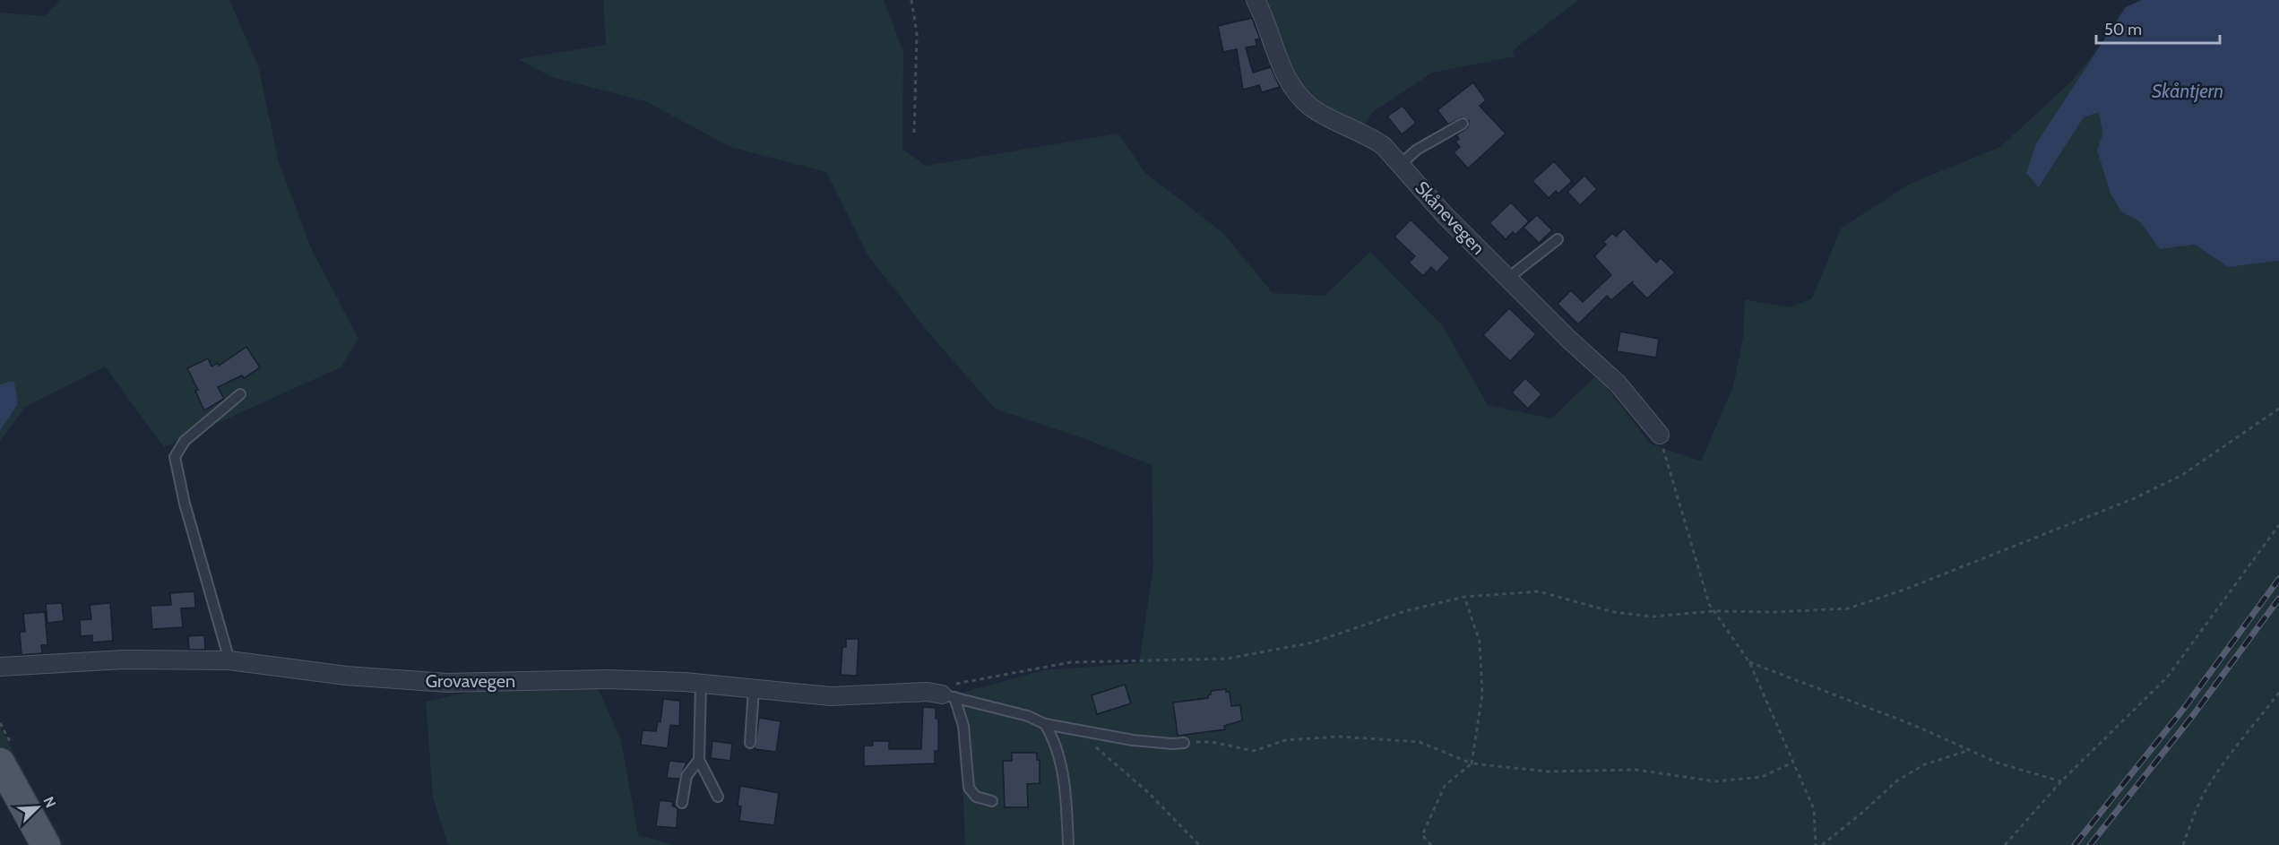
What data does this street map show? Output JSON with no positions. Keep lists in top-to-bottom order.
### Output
{
  "streets": {
    "street": ["Skånevegen", "Grovavegen"]
  },
  "water": ["Skåntjern"],
  "scale_bar": "50 m",
  "north": "top right"
}
